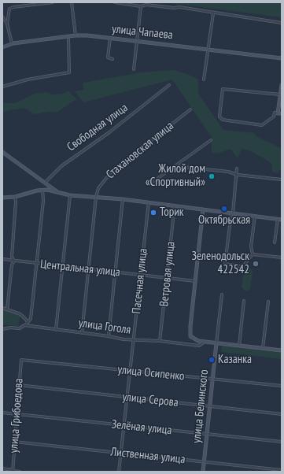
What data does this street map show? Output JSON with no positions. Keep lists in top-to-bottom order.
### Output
{
  "streets": {
    "street": [
      "улица Чапаева",
      "Свободная улица",
      "Стахановская улица",
      "Центральная улица",
      "Ветровая улица",
      "Пасечная улица",
      "улица Гоголя",
      "улица Осипенко",
      "улица Серова",
      "улица Белинского",
      "улица Грибоедова",
      "Зелёная улица",
      "Лиственная улица"
    ]
  },
  "crossings": [
    ["Стахановская улица", "Центральная улица"],
    ["Стахановская улица", "улица Гоголя"],
    ["Центральная улица", "Ветровая улица"],
    ["Центральная улица", "Пасечная улица"],
    ["Центральная улица", "улица Гоголя"],
    ["Ветровая улица", "улица Гоголя"],
    ["Пасечная улица", "улица Гоголя"],
    ["Пасечная улица", "улица Осипенко"],
    ["Пасечная улица", "улица Серова"],
    ["Пасечная улица", "Зелёная улица"],
    ["Пасечная улица", "Лиственная улица"],
    ["улица Гоголя", "улица Белинского"],
    ["улица Осипенко", "улица Белинского"],
    ["улица Осипенко", "улица Грибоедова"],
    ["улица Серова", "улица Белинского"],
    ["улица Серова", "улица Грибоедова"],
    ["улица Белинского", "Зелёная улица"],
    ["улица Белинского", "Лиственная улица"],
    ["улица Грибоедова", "Зелёная улица"],
    ["улица Грибоедова", "Лиственная улица"]
  ],
  "places": [
    "Жилой дом «Спортивный»",
    "Октябрьская",
    "Торик",
    "Зеленодольск 422542",
    "Казанка"
  ]
}
